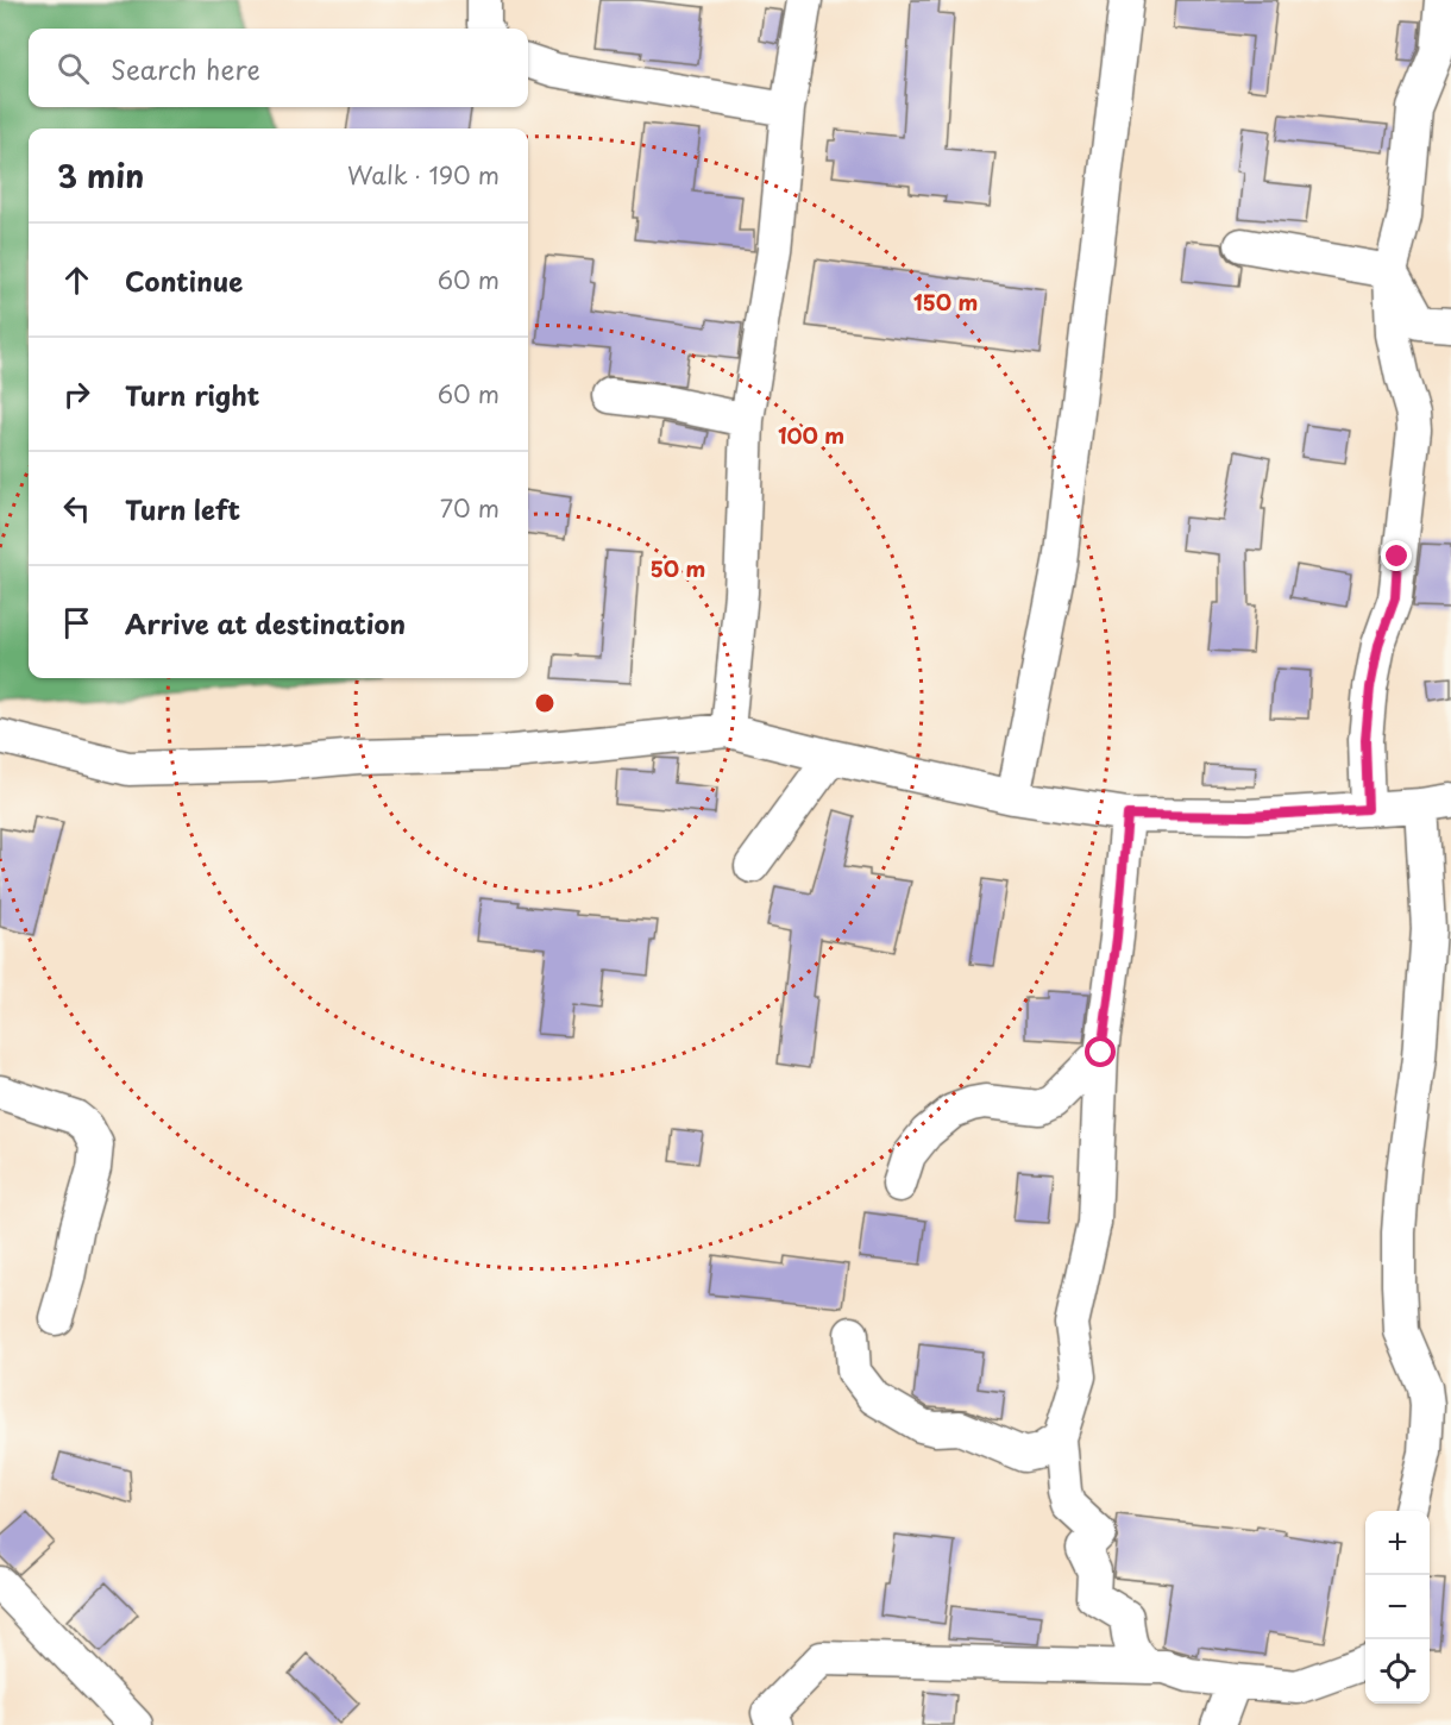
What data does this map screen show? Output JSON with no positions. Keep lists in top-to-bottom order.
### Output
{
  "page": {
    "search": "Search here",
    "heading": ["3 min", "Walk · 190 m"],
    "list": [
      ["Continue", "60 m"],
      ["Turn right", "60 m"],
      ["Turn left", "70 m"],
      "Arrive at destination"
    ],
    "map_buttons": ["+", "−"]
  },
  "rings": ["150 m", "100 m", "50 m"]
}
